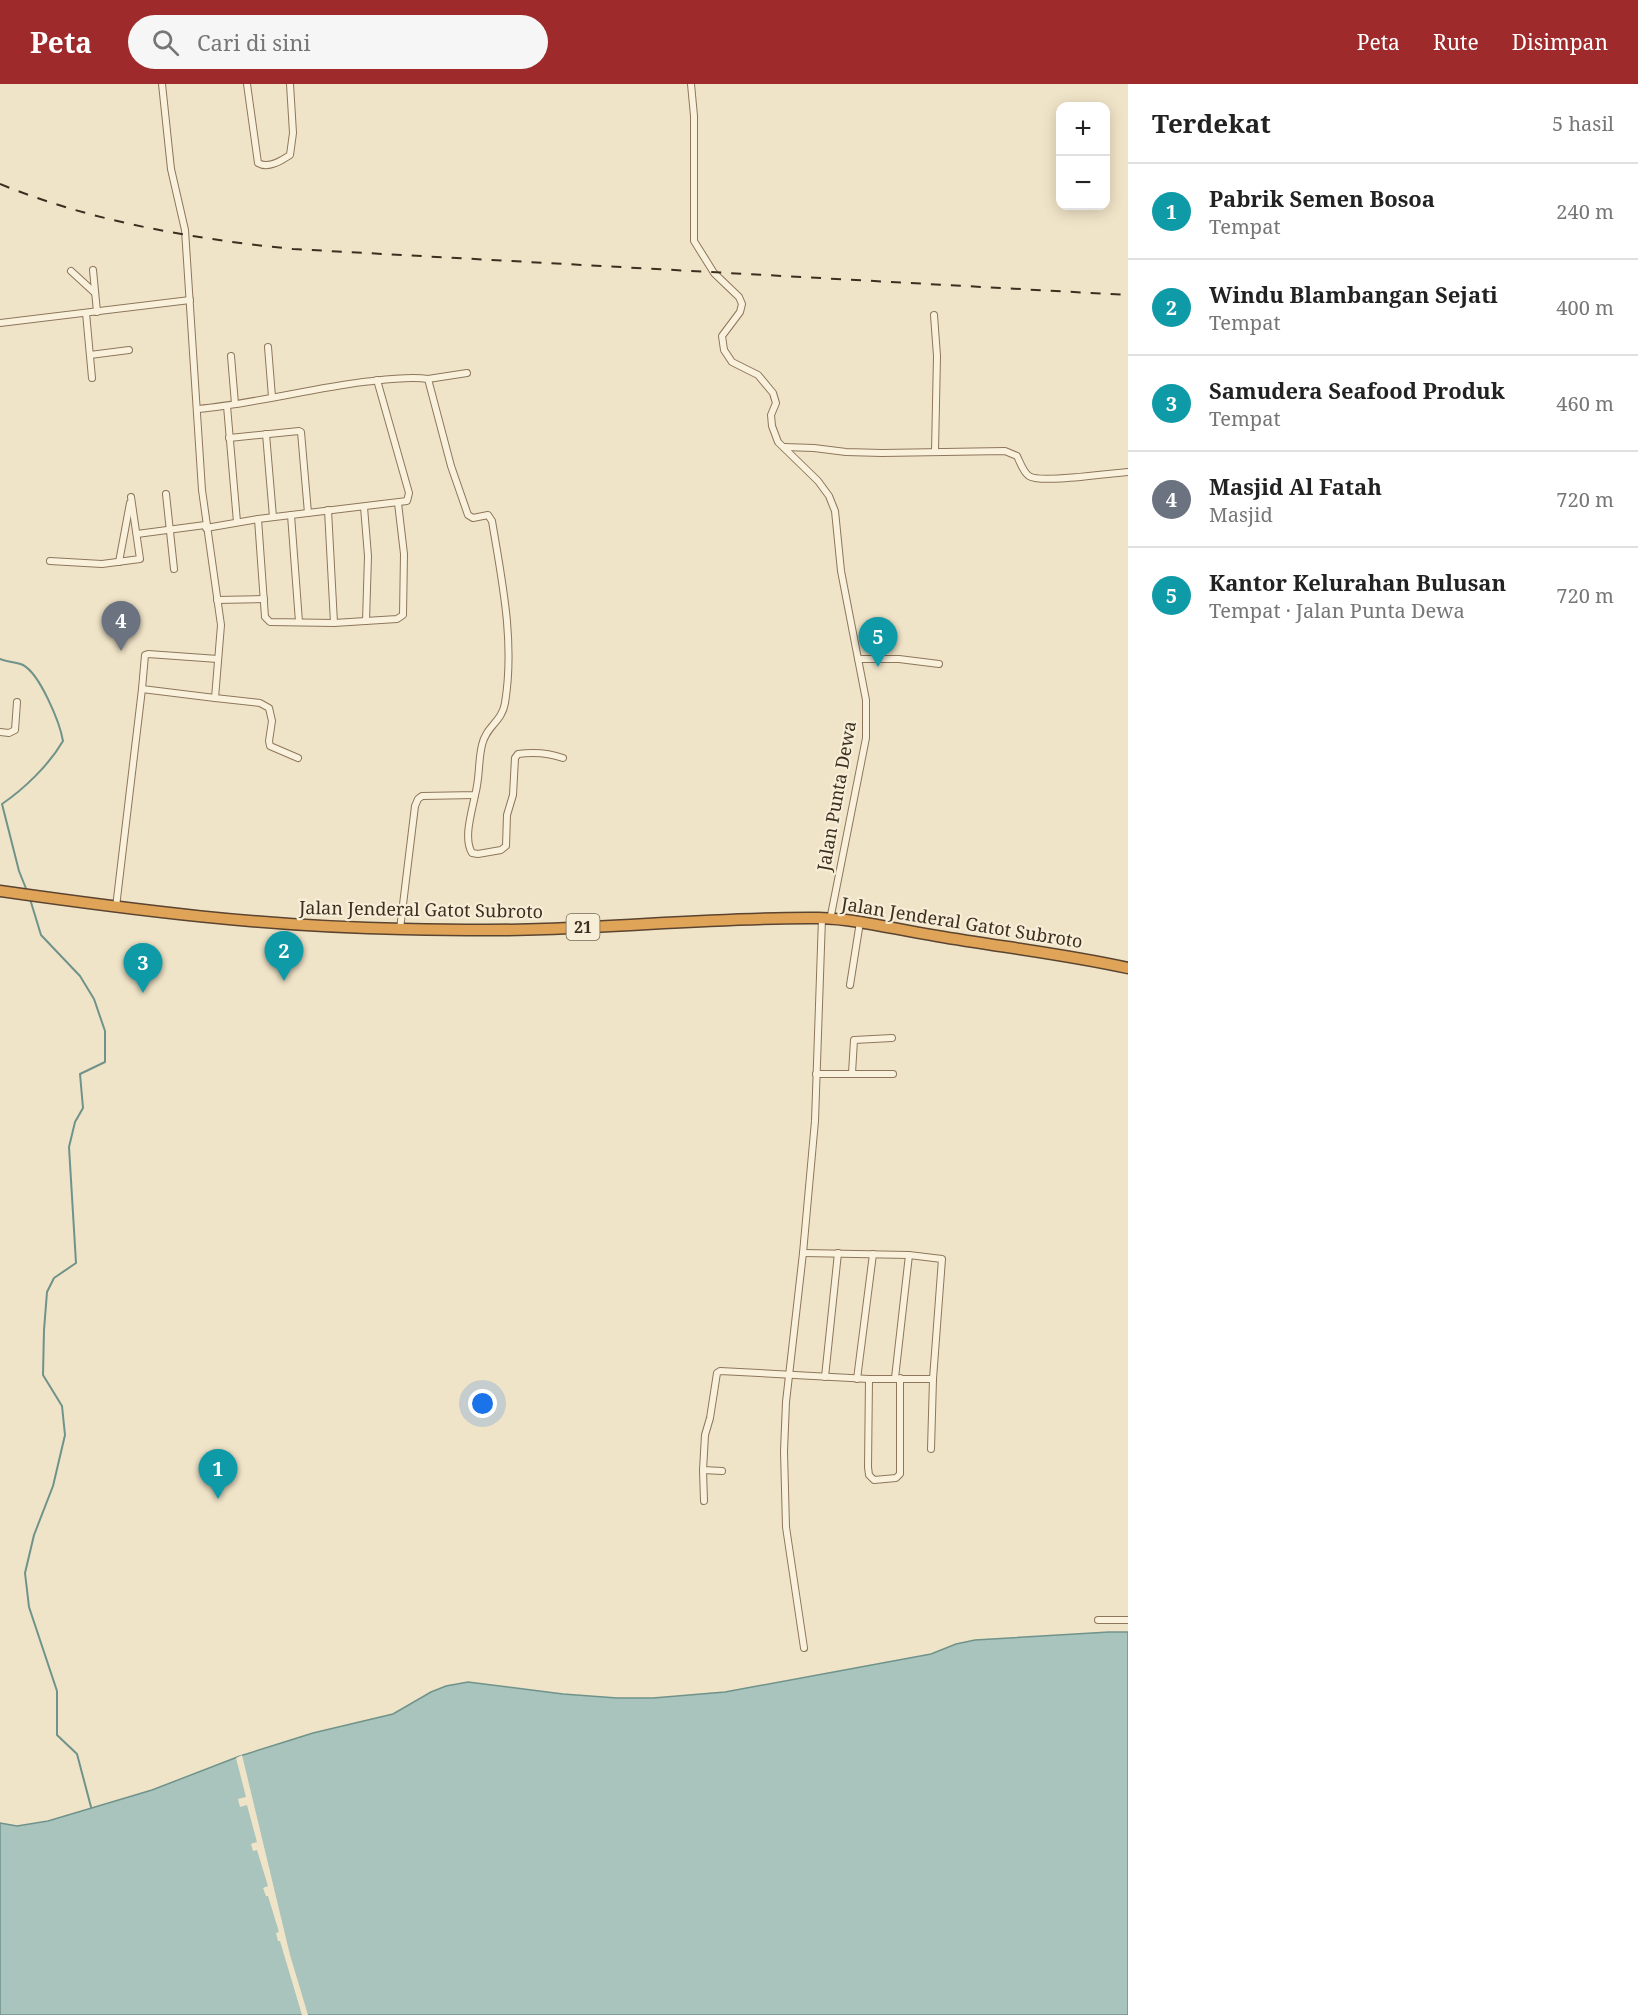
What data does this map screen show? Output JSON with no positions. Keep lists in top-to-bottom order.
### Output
{
  "streets": {
    "highway": ["Jalan Jenderal Gatot Subroto", "21"],
    "street": ["Jalan Punta Dewa"]
  },
  "crossings": [
    ["Jalan Punta Dewa", "Jalan Jenderal Gatot Subroto"]
  ],
  "page": {
    "header": "Peta",
    "search": "Cari di sini",
    "nav": ["Peta", "Rute", "Disimpan"],
    "heading": ["Terdekat", "5 hasil"],
    "map_buttons": ["+", "−"],
    "list": [
      {
        "mark": "1",
        "name": "Pabrik Semen Bosoa",
        "note": "Tempat",
        "value": "240 m"
      },
      {
        "mark": "2",
        "name": "Windu Blambangan Sejati",
        "note": "Tempat",
        "value": "400 m"
      },
      {
        "mark": "3",
        "name": "Samudera Seafood Produk",
        "note": "Tempat",
        "value": "460 m"
      },
      {
        "mark": "4",
        "name": "Masjid Al Fatah",
        "note": "Masjid",
        "value": "720 m"
      },
      {
        "mark": "5",
        "name": "Kantor Kelurahan Bulusan",
        "note": "Tempat · Jalan Punta Dewa",
        "value": "720 m"
      }
    ],
    "pins": [
      "4",
      "5",
      "2",
      "3",
      "1"
    ]
  }
}
